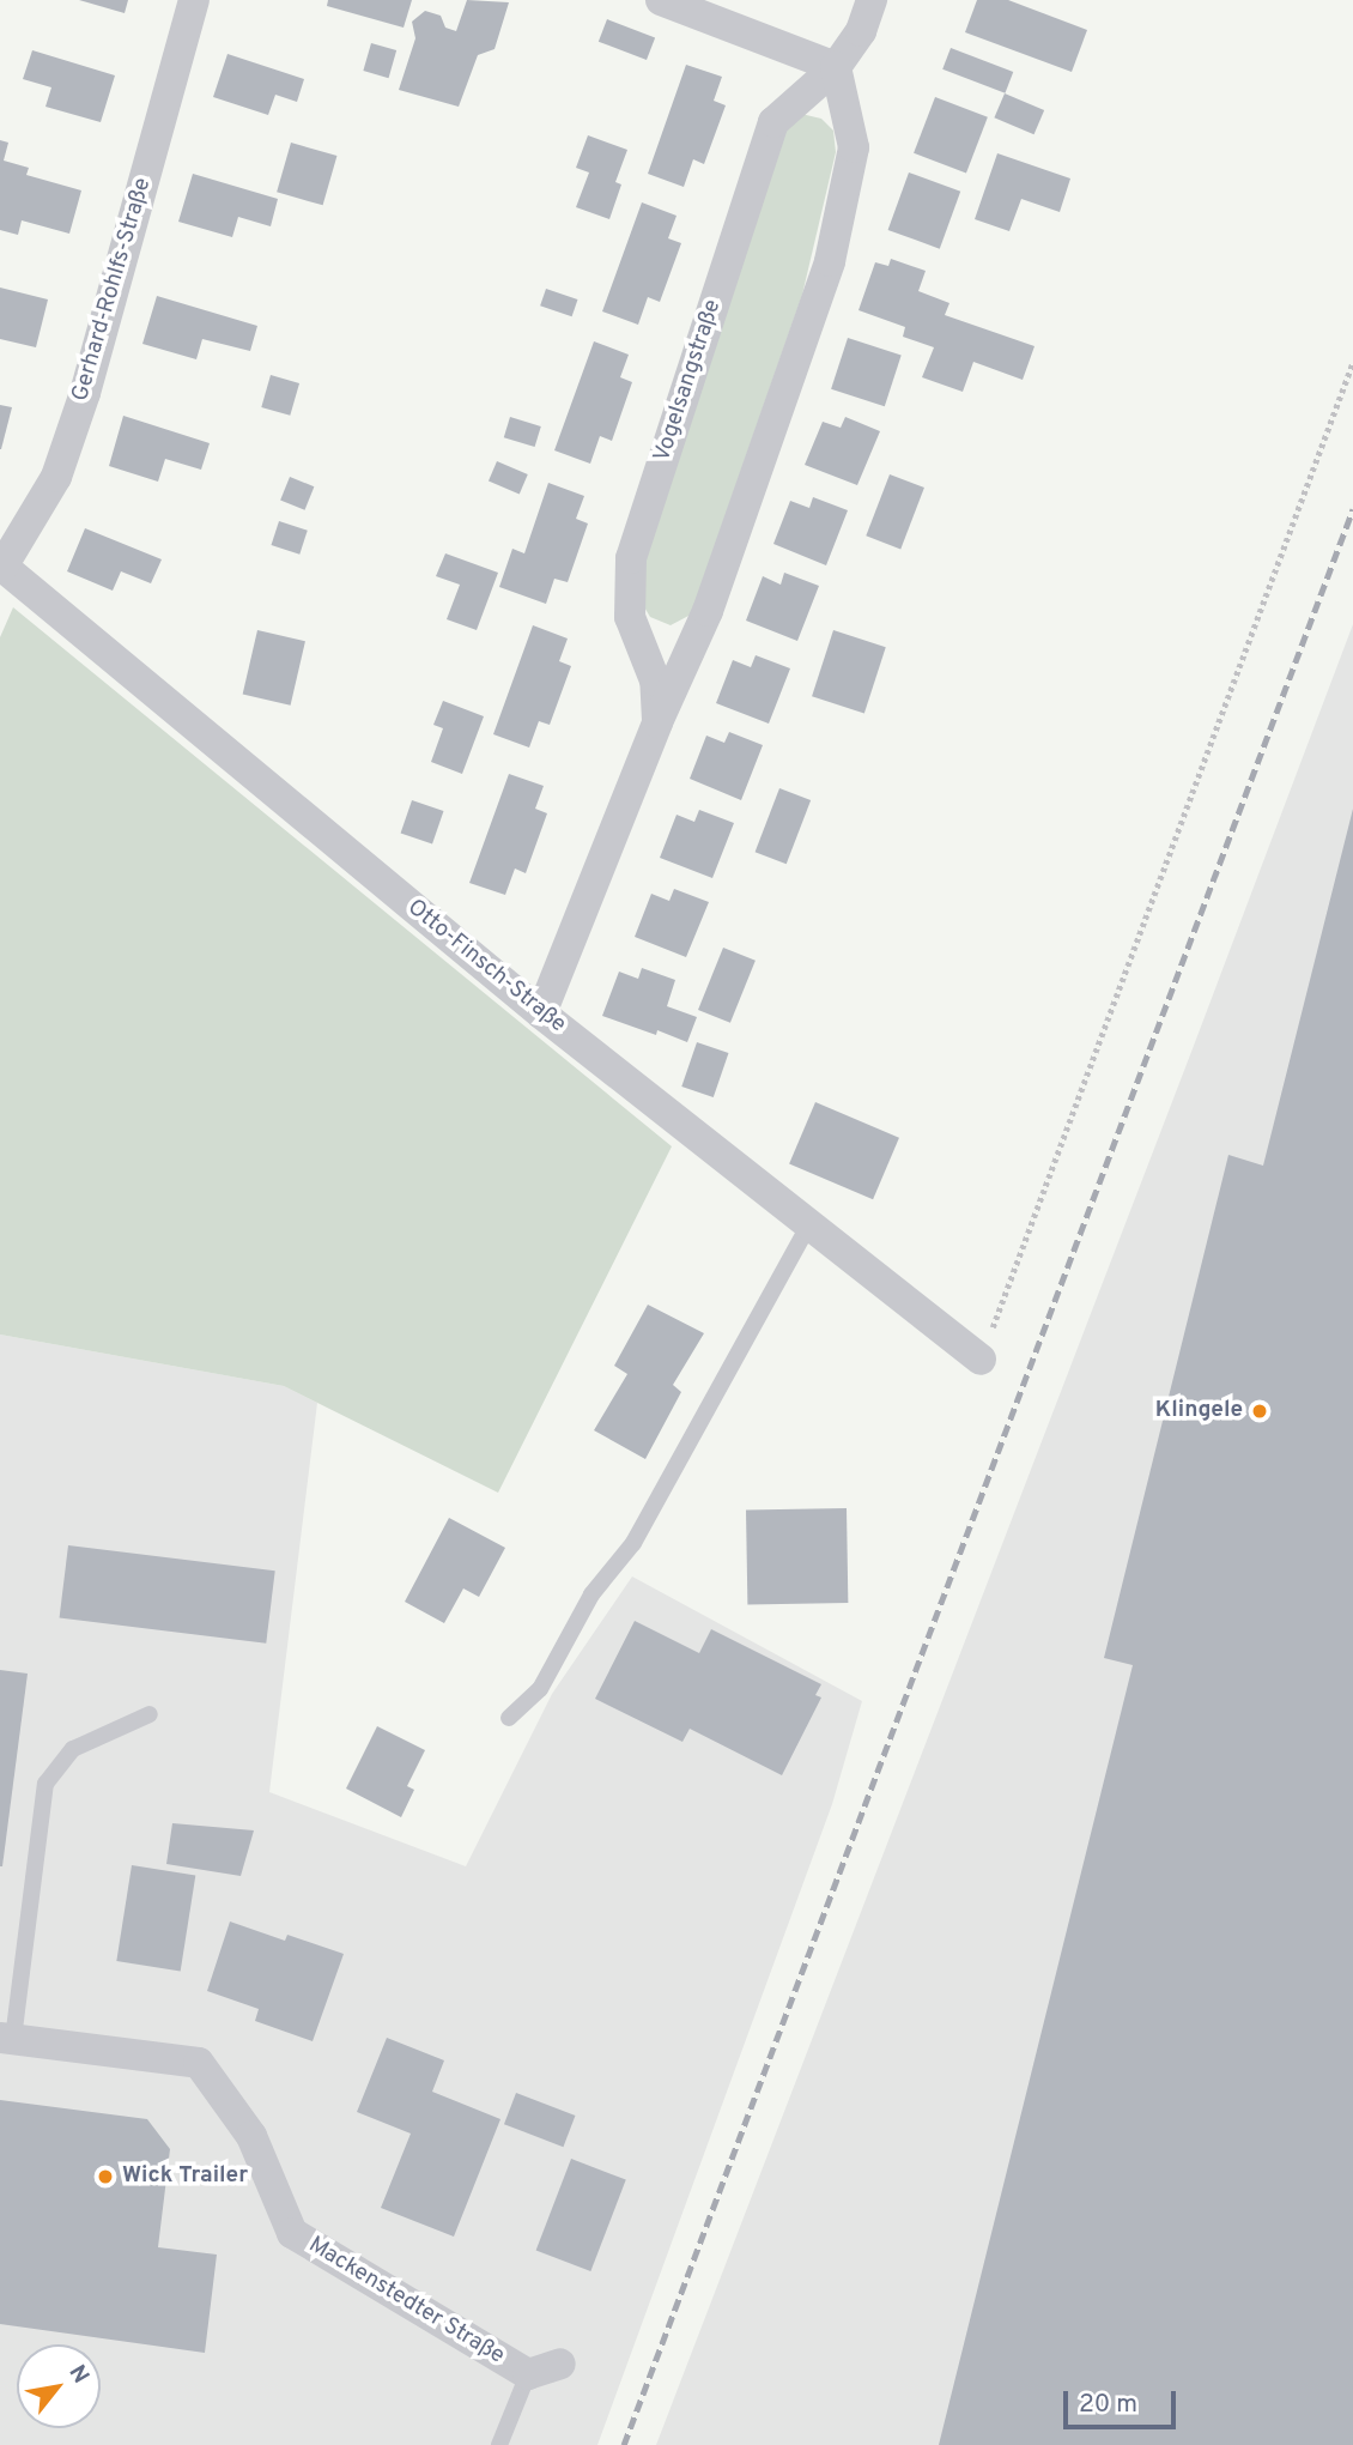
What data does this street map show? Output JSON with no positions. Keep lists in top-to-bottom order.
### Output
{
  "streets": {
    "street": [
      "Gerhard-Rohlfs-Straße",
      "Vogelsangstraße",
      "Otto-Finsch-Straße",
      "Mackenstedter Straße"
    ]
  },
  "crossings": [
    ["Gerhard-Rohlfs-Straße", "Otto-Finsch-Straße"],
    ["Vogelsangstraße", "Otto-Finsch-Straße"]
  ],
  "places": ["Klingele", "Wick Trailer"],
  "scale_bar": "20 m",
  "north": "top right"
}
